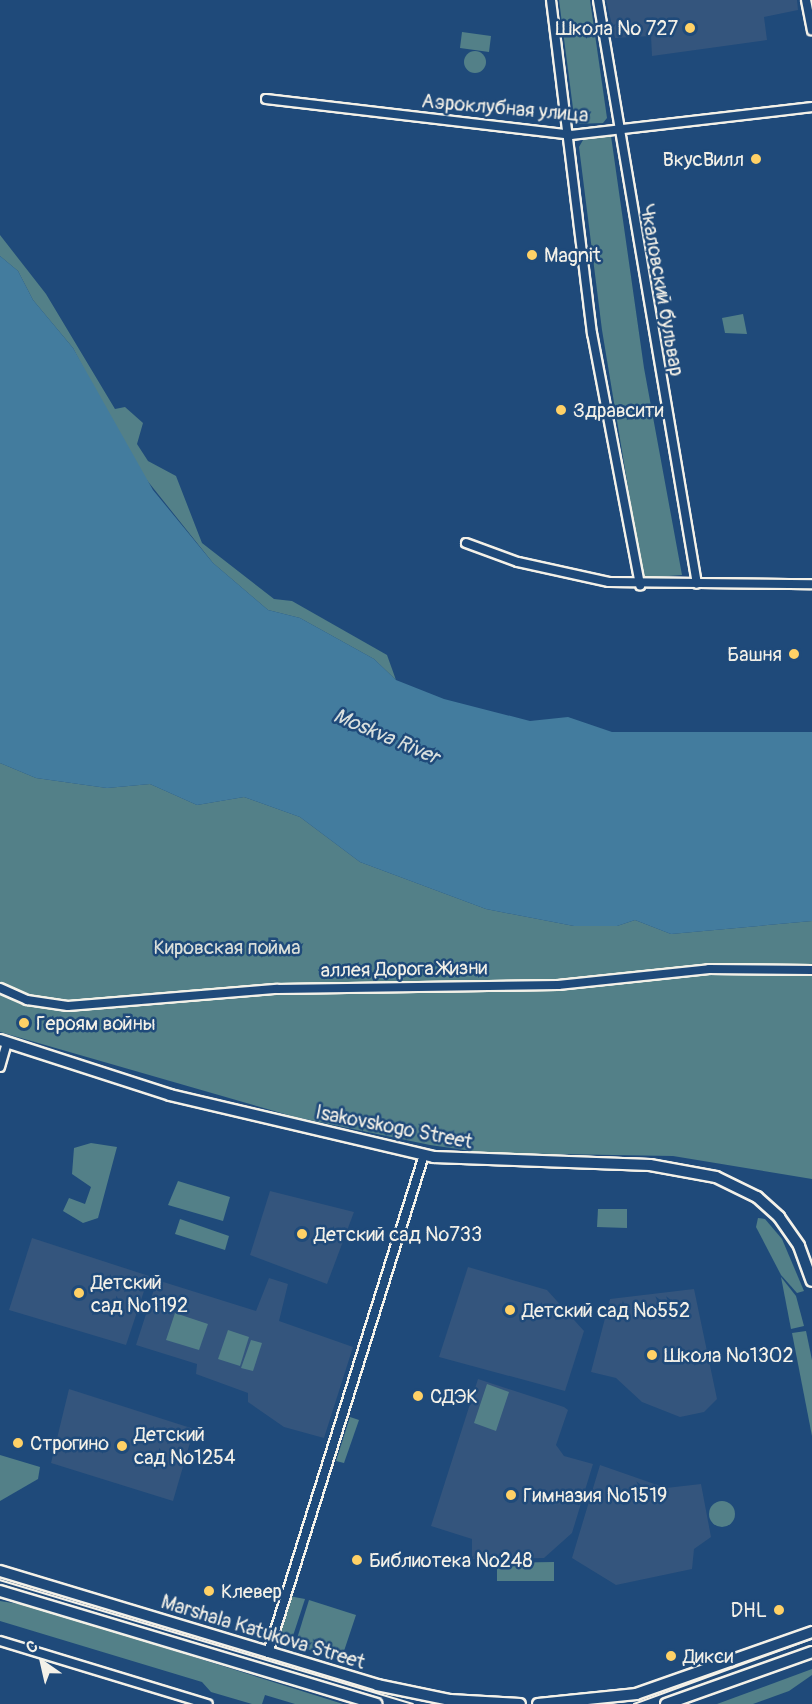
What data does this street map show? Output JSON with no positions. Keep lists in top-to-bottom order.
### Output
{
  "streets": {
    "main road": ["Isakovskogo Street", "Marshala Katukova Street"],
    "street": ["Аэроклубная улица", "Чкаловский бульвар", "аллея Дорога Жизни"]
  },
  "crossings": [
    ["Аэроклубная улица", "Чкаловский бульвар"]
  ],
  "water": ["Moskva River"],
  "parks": ["Кировская пойма"],
  "places": [
    "Школа № 727",
    "ВкусВилл",
    "Magnit",
    "Здравсити",
    "Башня",
    "Героям войны",
    "Детский сад №733",
    "Детский сад №1192",
    "Детский сад №552",
    "Школа №1302",
    "СДЭК",
    "Строгино",
    "Детский сад №1254",
    "Гимназия №1519",
    "Библиотека №248",
    "Клевер",
    "DHL",
    "Дикси"
  ],
  "north": "top left"
}
